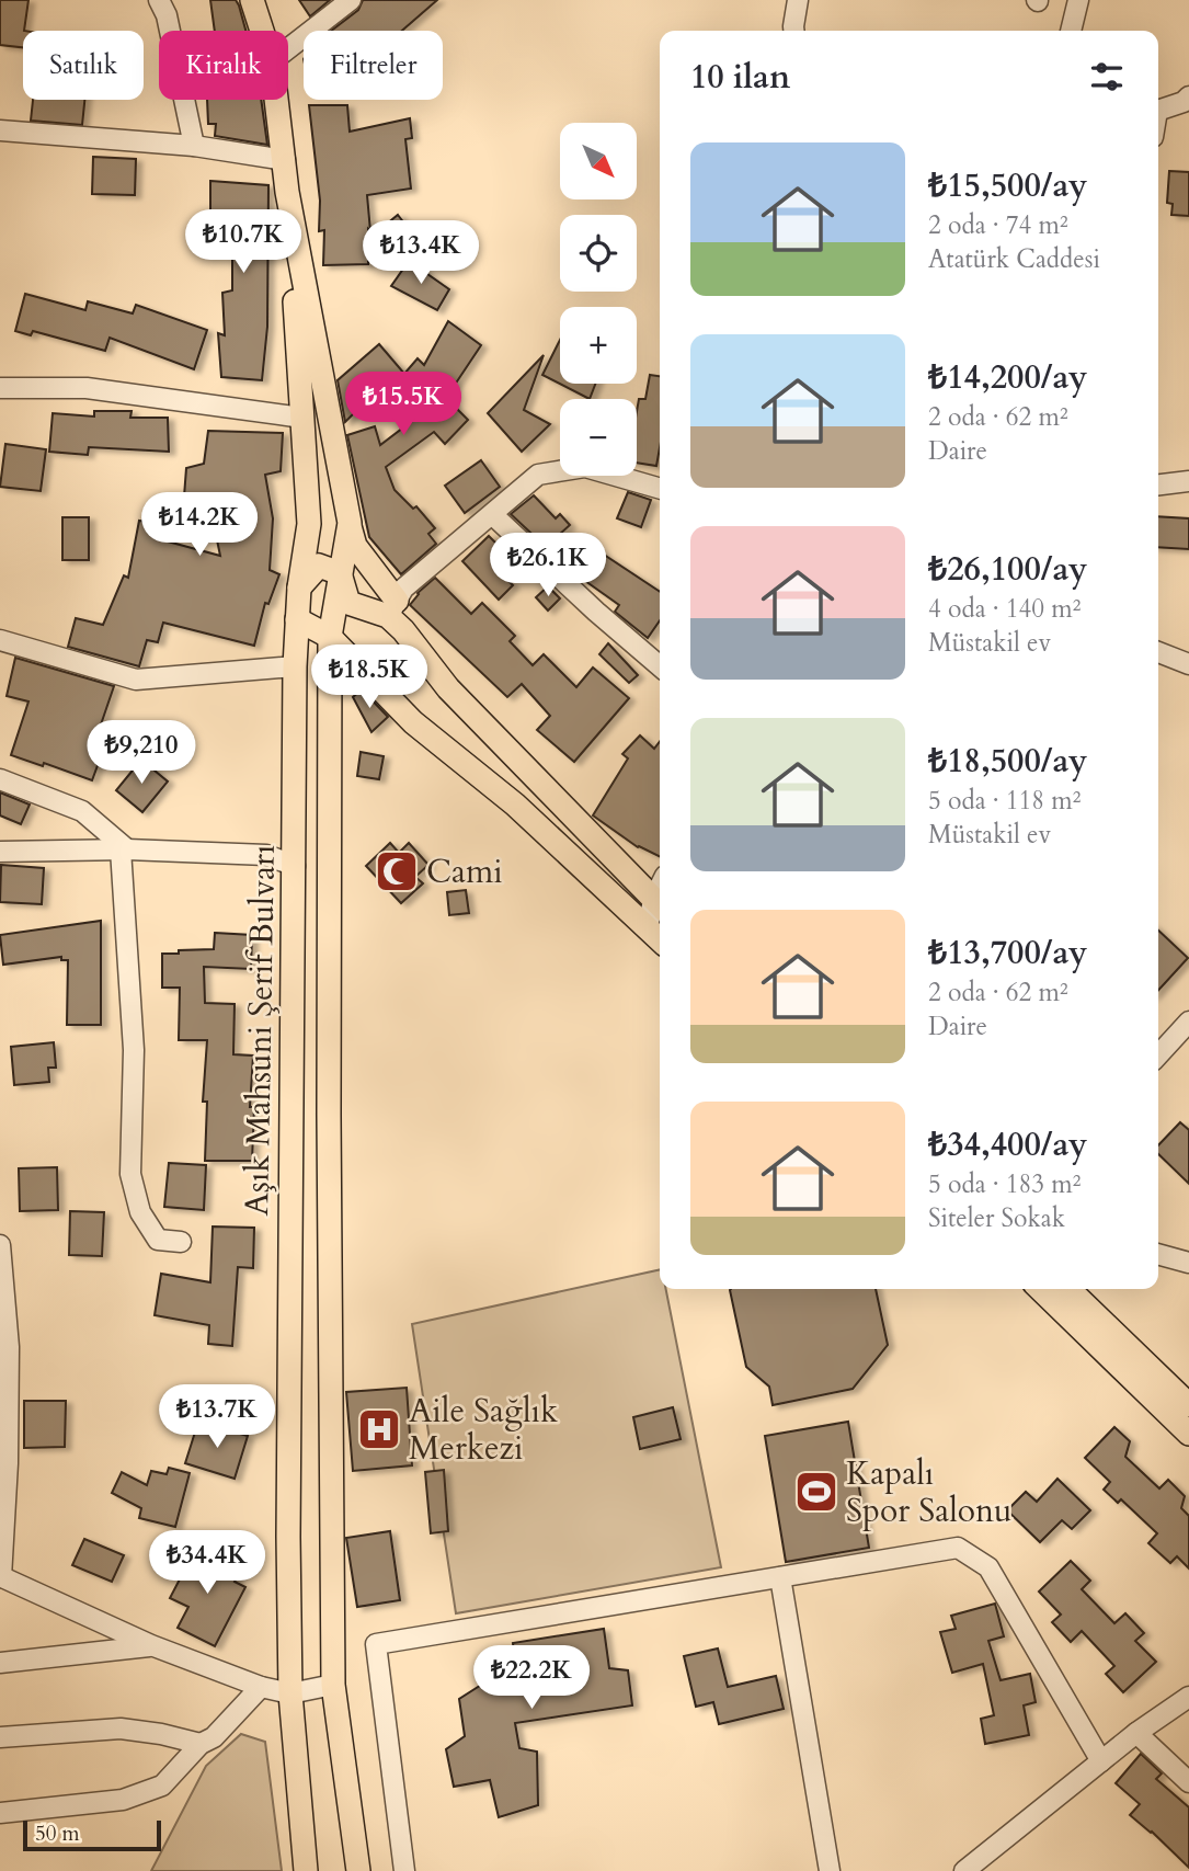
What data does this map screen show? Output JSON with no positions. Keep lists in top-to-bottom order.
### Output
{
  "streets": {
    "main road": ["Aşık Mahsuni Şerif Bulvarı"]
  },
  "places": {
    "mosque": ["Cami"],
    "hospital": ["Aile Sağlık Merkezi"],
    "sports": ["Kapalı Spor Salonu"]
  },
  "scale_bar": "50 m",
  "north": "bottom right",
  "page": {
    "chip": ["Satılık", "Kiralık", "Filtreler"],
    "heading": "10 ilan",
    "map_buttons": ["+", "−"],
    "list": [
      {
        "name": "₺15,500/ay",
        "note": "2 oda · 74 m² · Atatürk Caddesi"
      },
      {
        "name": "₺14,200/ay",
        "note": "2 oda · 62 m² · Daire"
      },
      {
        "name": "₺26,100/ay",
        "note": "4 oda · 140 m² · Müstakil ev"
      },
      {
        "name": "₺18,500/ay",
        "note": "5 oda · 118 m² · Müstakil ev"
      },
      {
        "name": "₺13,700/ay",
        "note": "2 oda · 62 m² · Daire"
      },
      {
        "name": "₺34,400/ay",
        "note": "5 oda · 183 m² · Siteler Sokak"
      }
    ],
    "price": [
      "₺10.7K",
      "₺13.4K",
      "₺15.5K",
      "₺14.2K",
      "₺26.1K",
      "₺18.5K",
      "₺9,210",
      "₺13.7K",
      "₺34.4K",
      "₺22.2K"
    ],
    "scale": "50 m"
  }
}
